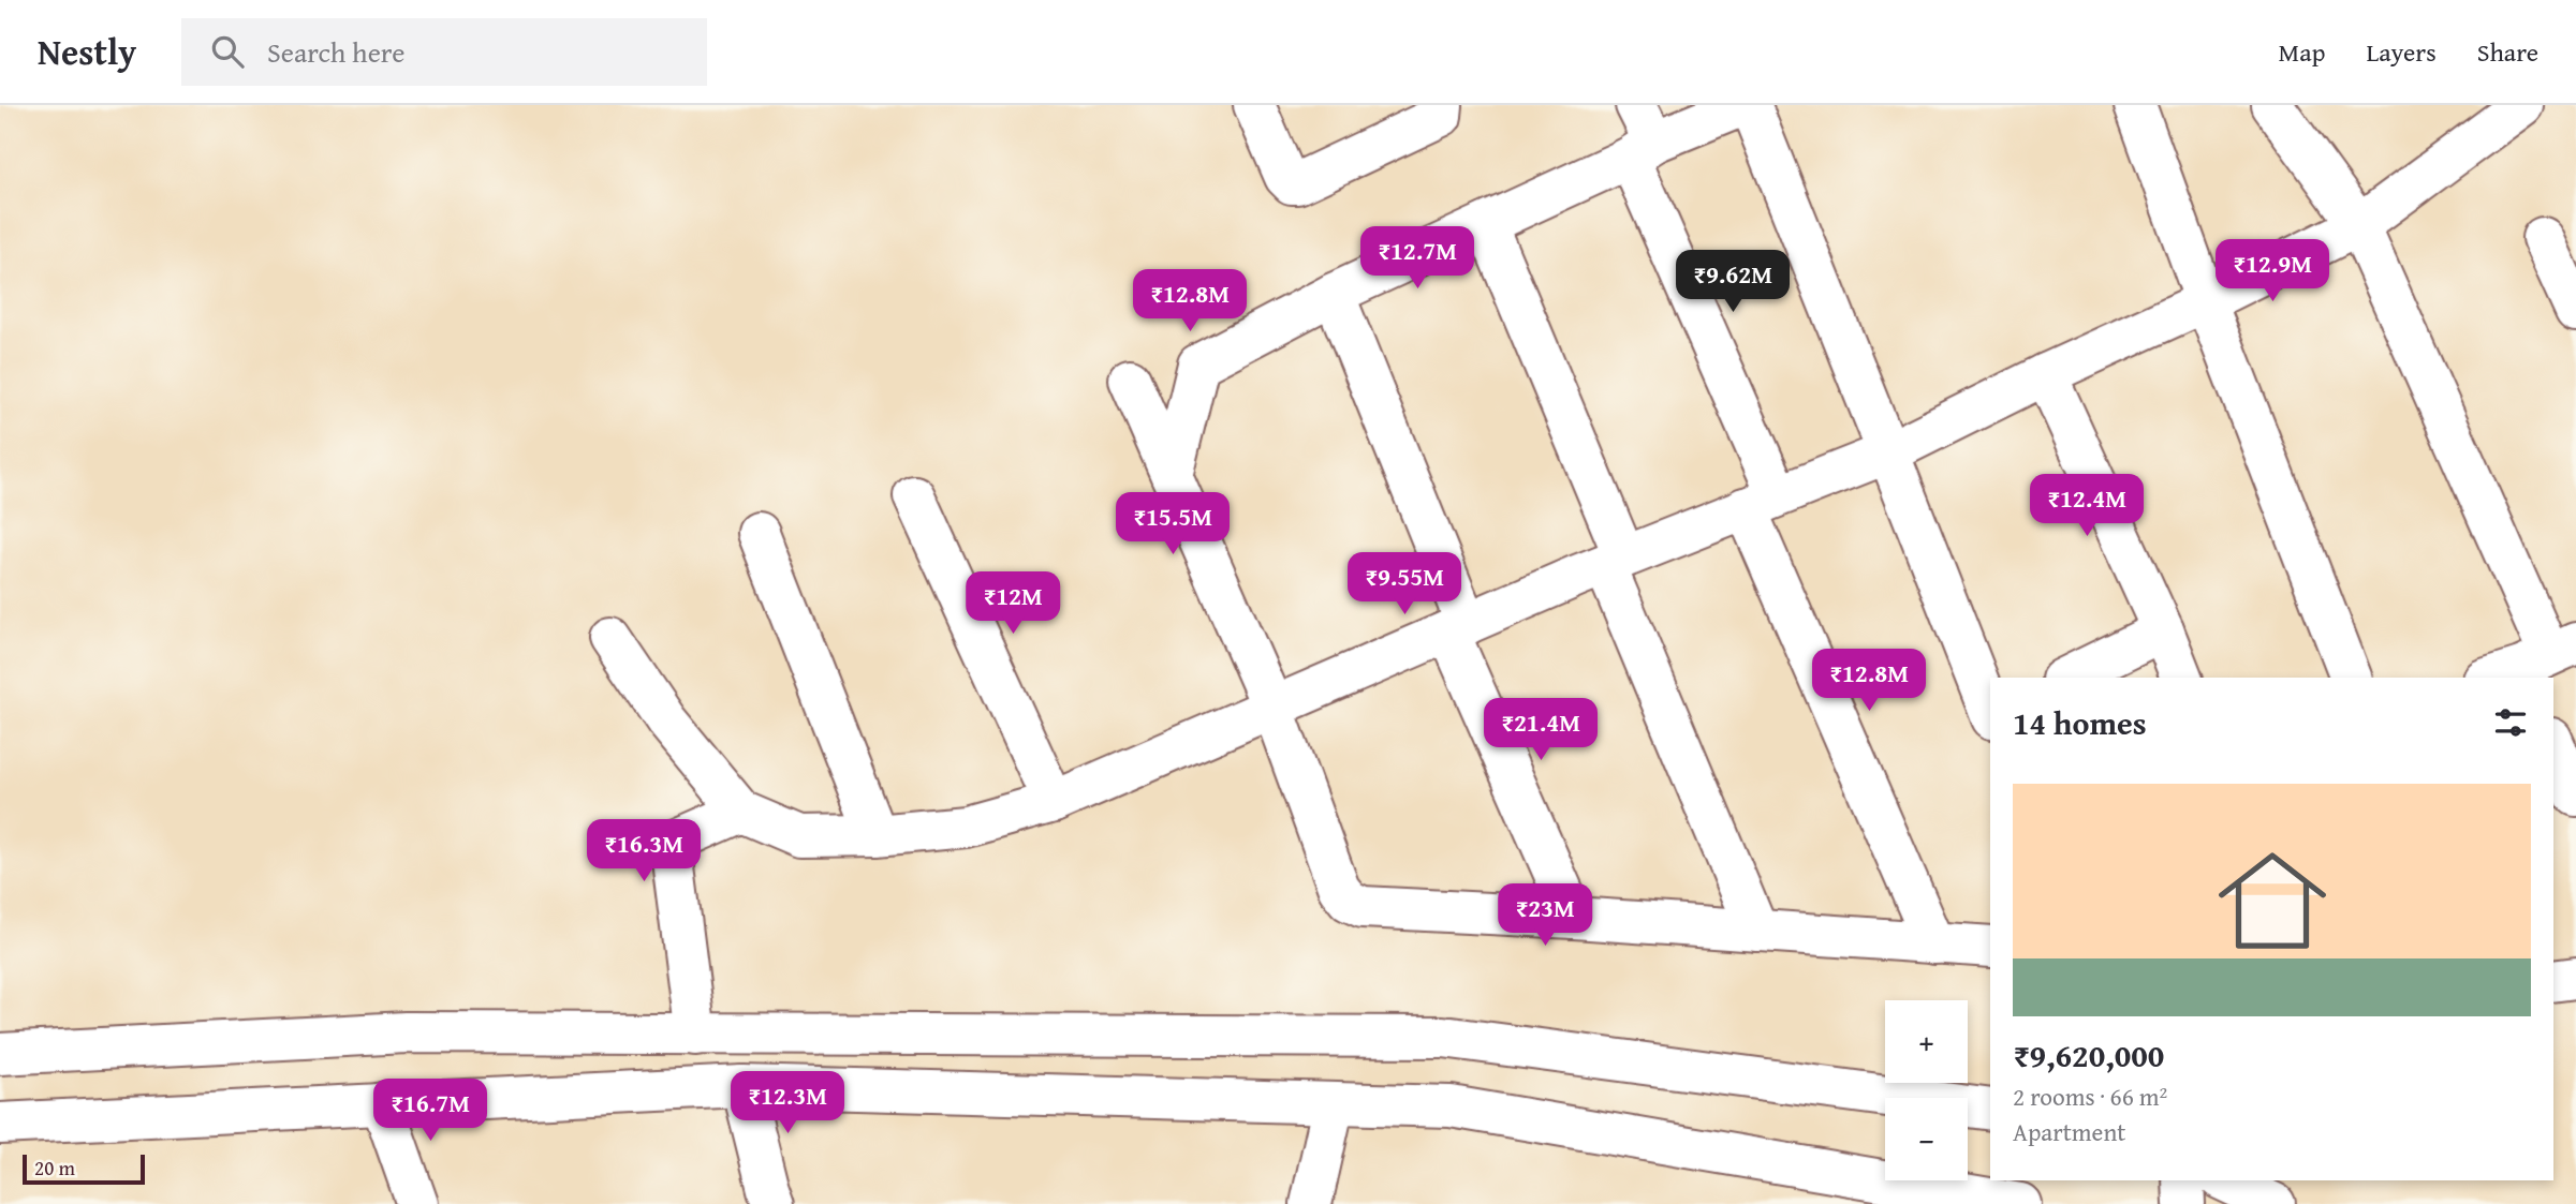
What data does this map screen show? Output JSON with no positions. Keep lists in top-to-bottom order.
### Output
{
  "scale_bar": "20 m",
  "page": {
    "header": "Nestly",
    "search": "Search here",
    "nav": ["Map", "Layers", "Share"],
    "price": [
      "₹12.7M",
      "₹12.9M",
      "₹9.62M",
      "₹12.8M",
      "₹12.4M",
      "₹15.5M",
      "₹9.55M",
      "₹12M",
      "₹12.8M",
      "₹21.4M",
      "₹16.3M",
      "₹23M",
      "₹12.3M",
      "₹16.7M"
    ],
    "heading": "14 homes",
    "list": [
      {
        "name": "₹9,620,000",
        "note": "2 rooms · 66 m² · Apartment"
      }
    ],
    "map_buttons": ["+", "−"],
    "scale": "20 m"
  }
}
